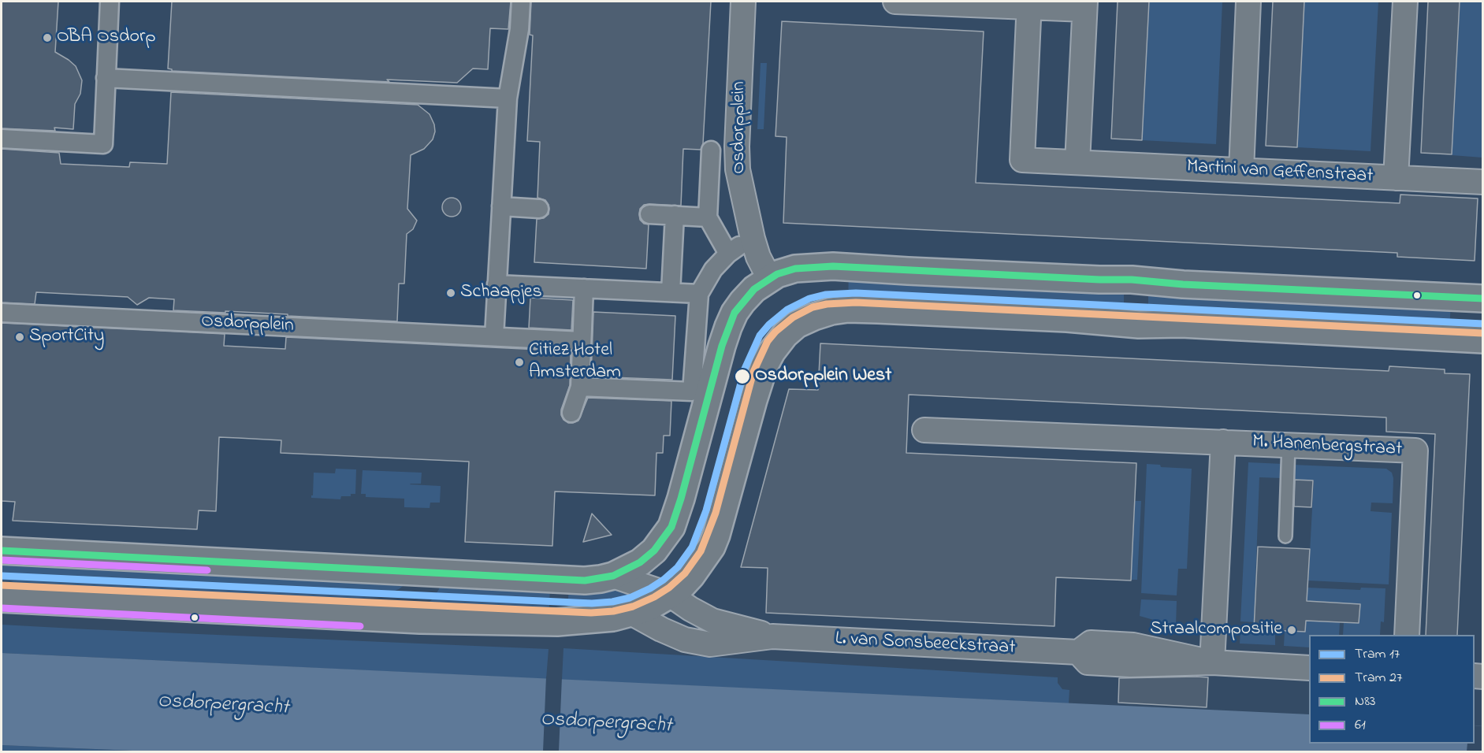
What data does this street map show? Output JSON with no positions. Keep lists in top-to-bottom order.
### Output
{
  "streets": {
    "street": [
      "Osdorpplein",
      "Martini van Geffenstraat",
      "M. Hanenbergstraat",
      "L. van Sonsbeeckstraat"
    ]
  },
  "water": ["Osdorpergracht"],
  "places": [
    "OBA Osdorp",
    "Schaapjes",
    "SportCity",
    "Citiez Hotel Amsterdam",
    "Osdorpplein West",
    "Straalcompositie"
  ],
  "lines": [
    "transit line N83",
    "tram line 17",
    "tram line 27",
    "transit line 61"
  ],
  "legend": [
    "Tram 17",
    "Tram 27",
    "N83",
    "61"
  ]
}
